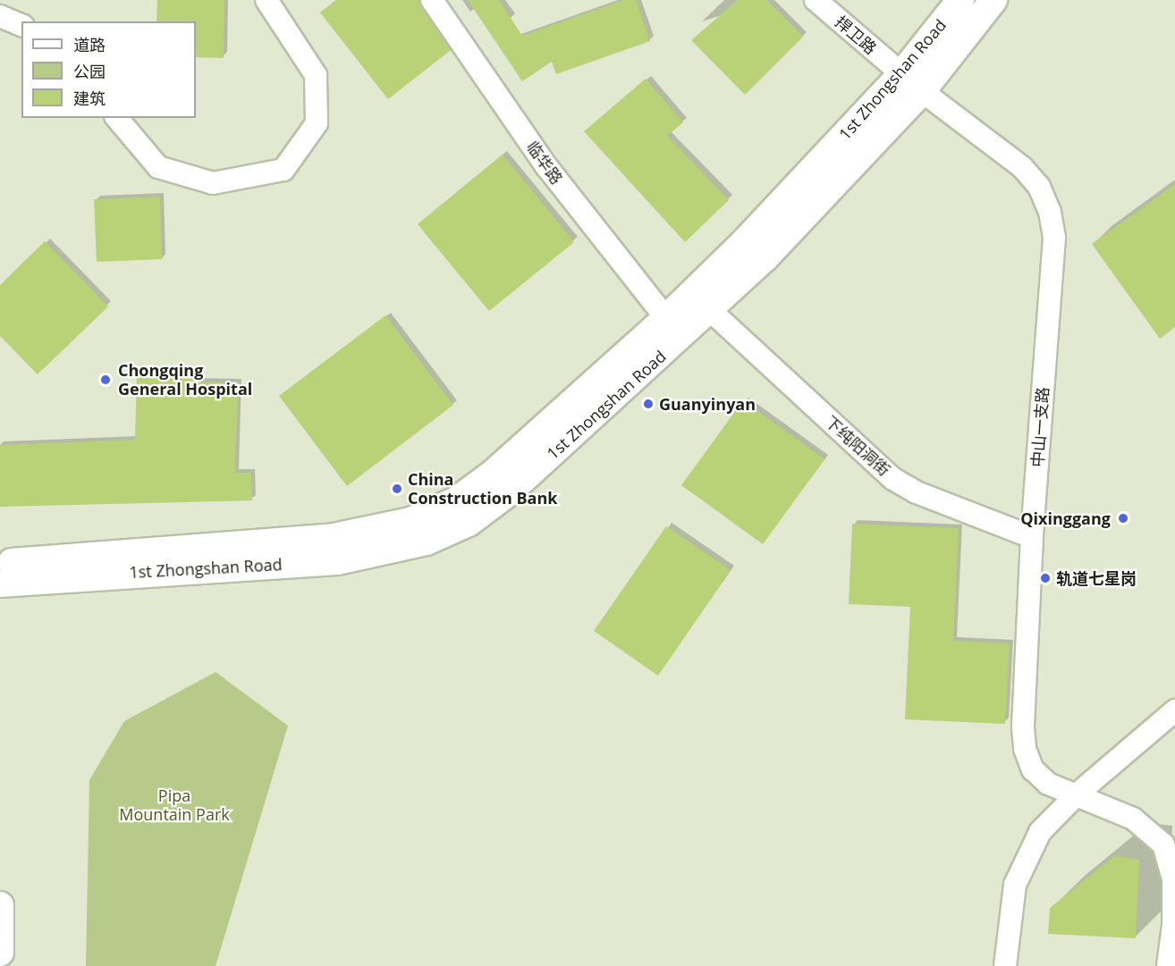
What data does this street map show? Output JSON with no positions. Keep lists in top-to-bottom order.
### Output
{
  "streets": {
    "main road": ["1st Zhongshan Road"],
    "street": [
      "捍卫路",
      "临华路",
      "中山一支路",
      "下纯阳洞街"
    ]
  },
  "crossings": [
    ["捍卫路", "1st Zhongshan Road"],
    ["捍卫路", "中山一支路"],
    ["1st Zhongshan Road", "临华路"],
    ["1st Zhongshan Road", "中山一支路"],
    ["1st Zhongshan Road", "下纯阳洞街"],
    ["中山一支路", "下纯阳洞街"]
  ],
  "parks": ["Pipa Mountain Park"],
  "places": [
    "Chongqing General Hospital",
    "Guanyinyan",
    "China Construction Bank",
    "Qixinggang",
    "轨道七星岗"
  ],
  "legend": ["道路", "公园", "建筑"]
}
